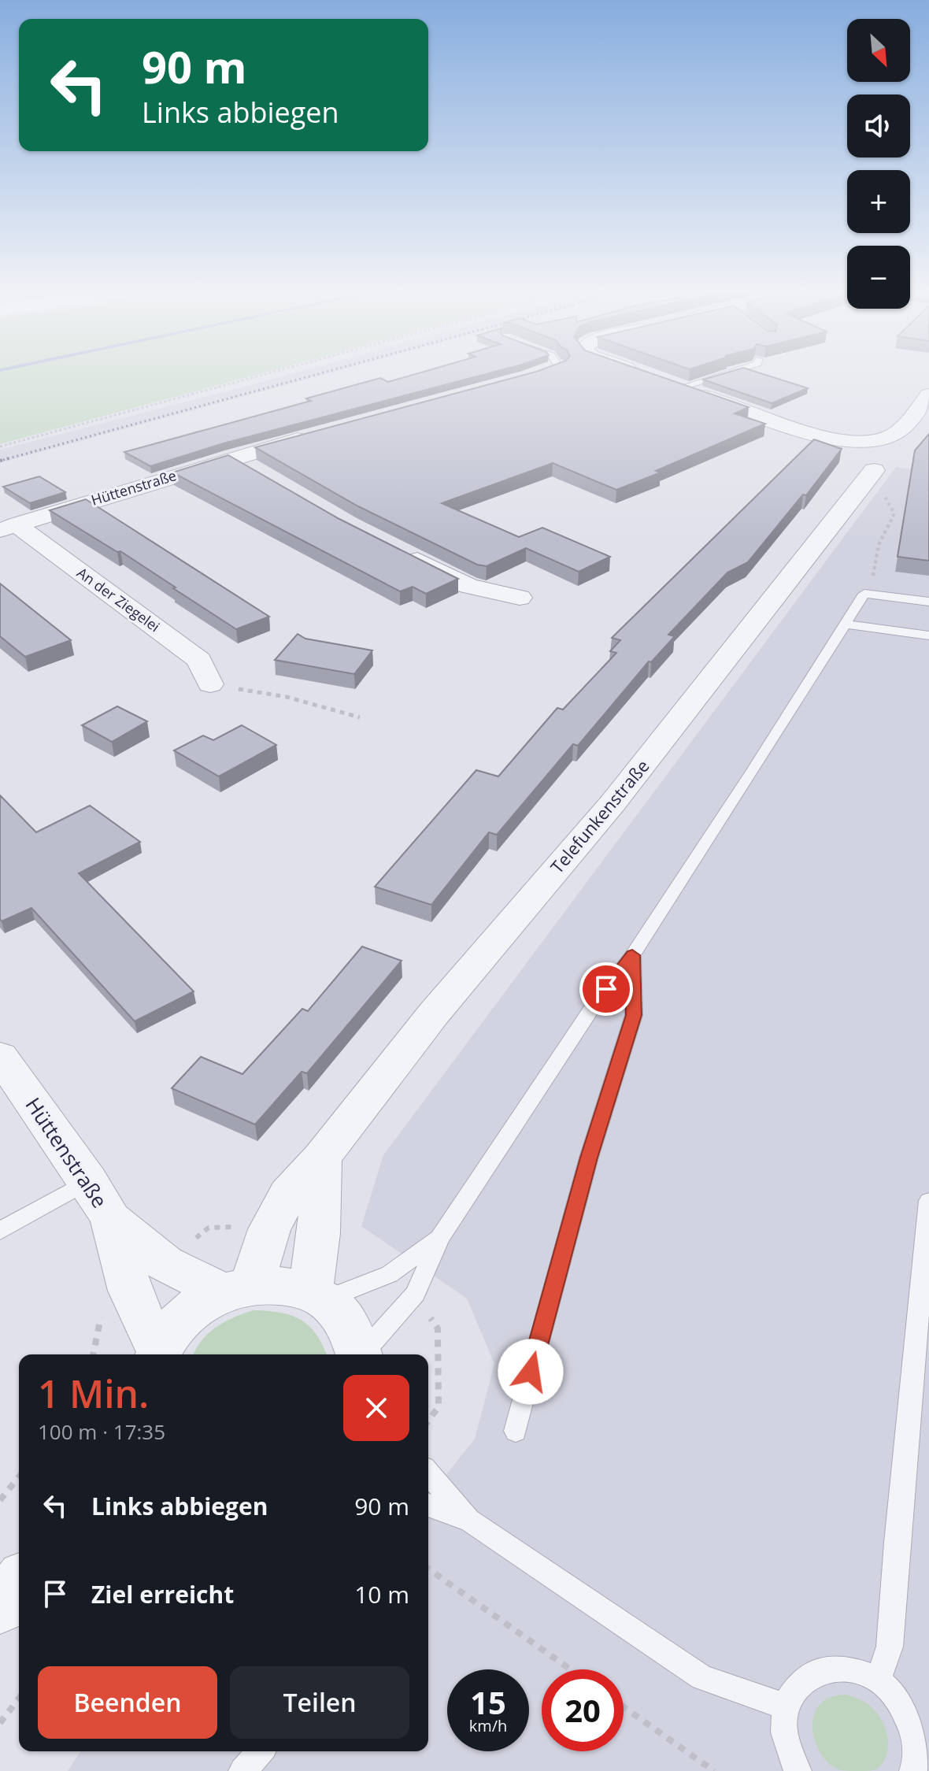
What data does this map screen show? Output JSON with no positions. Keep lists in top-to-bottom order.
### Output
{
  "streets": {
    "street": ["Hüttenstraße", "An der Ziegelei", "Telefunkenstraße"]
  },
  "crossings": [
    ["Hüttenstraße", "An der Ziegelei"]
  ],
  "north": "bottom right",
  "page": {
    "map_buttons": ["+", "−"],
    "turn": ["90 m", "Links abbiegen"],
    "heading": ["1 Min.", "100 m · 17:35"],
    "list": [
      {
        "name": "Links abbiegen",
        "value": "90 m"
      },
      {
        "name": "Ziel erreicht",
        "value": "10 m"
      }
    ],
    "buttons": ["Beenden", "Teilen"],
    "speed": "15 km/h",
    "limit": "20"
  }
}
